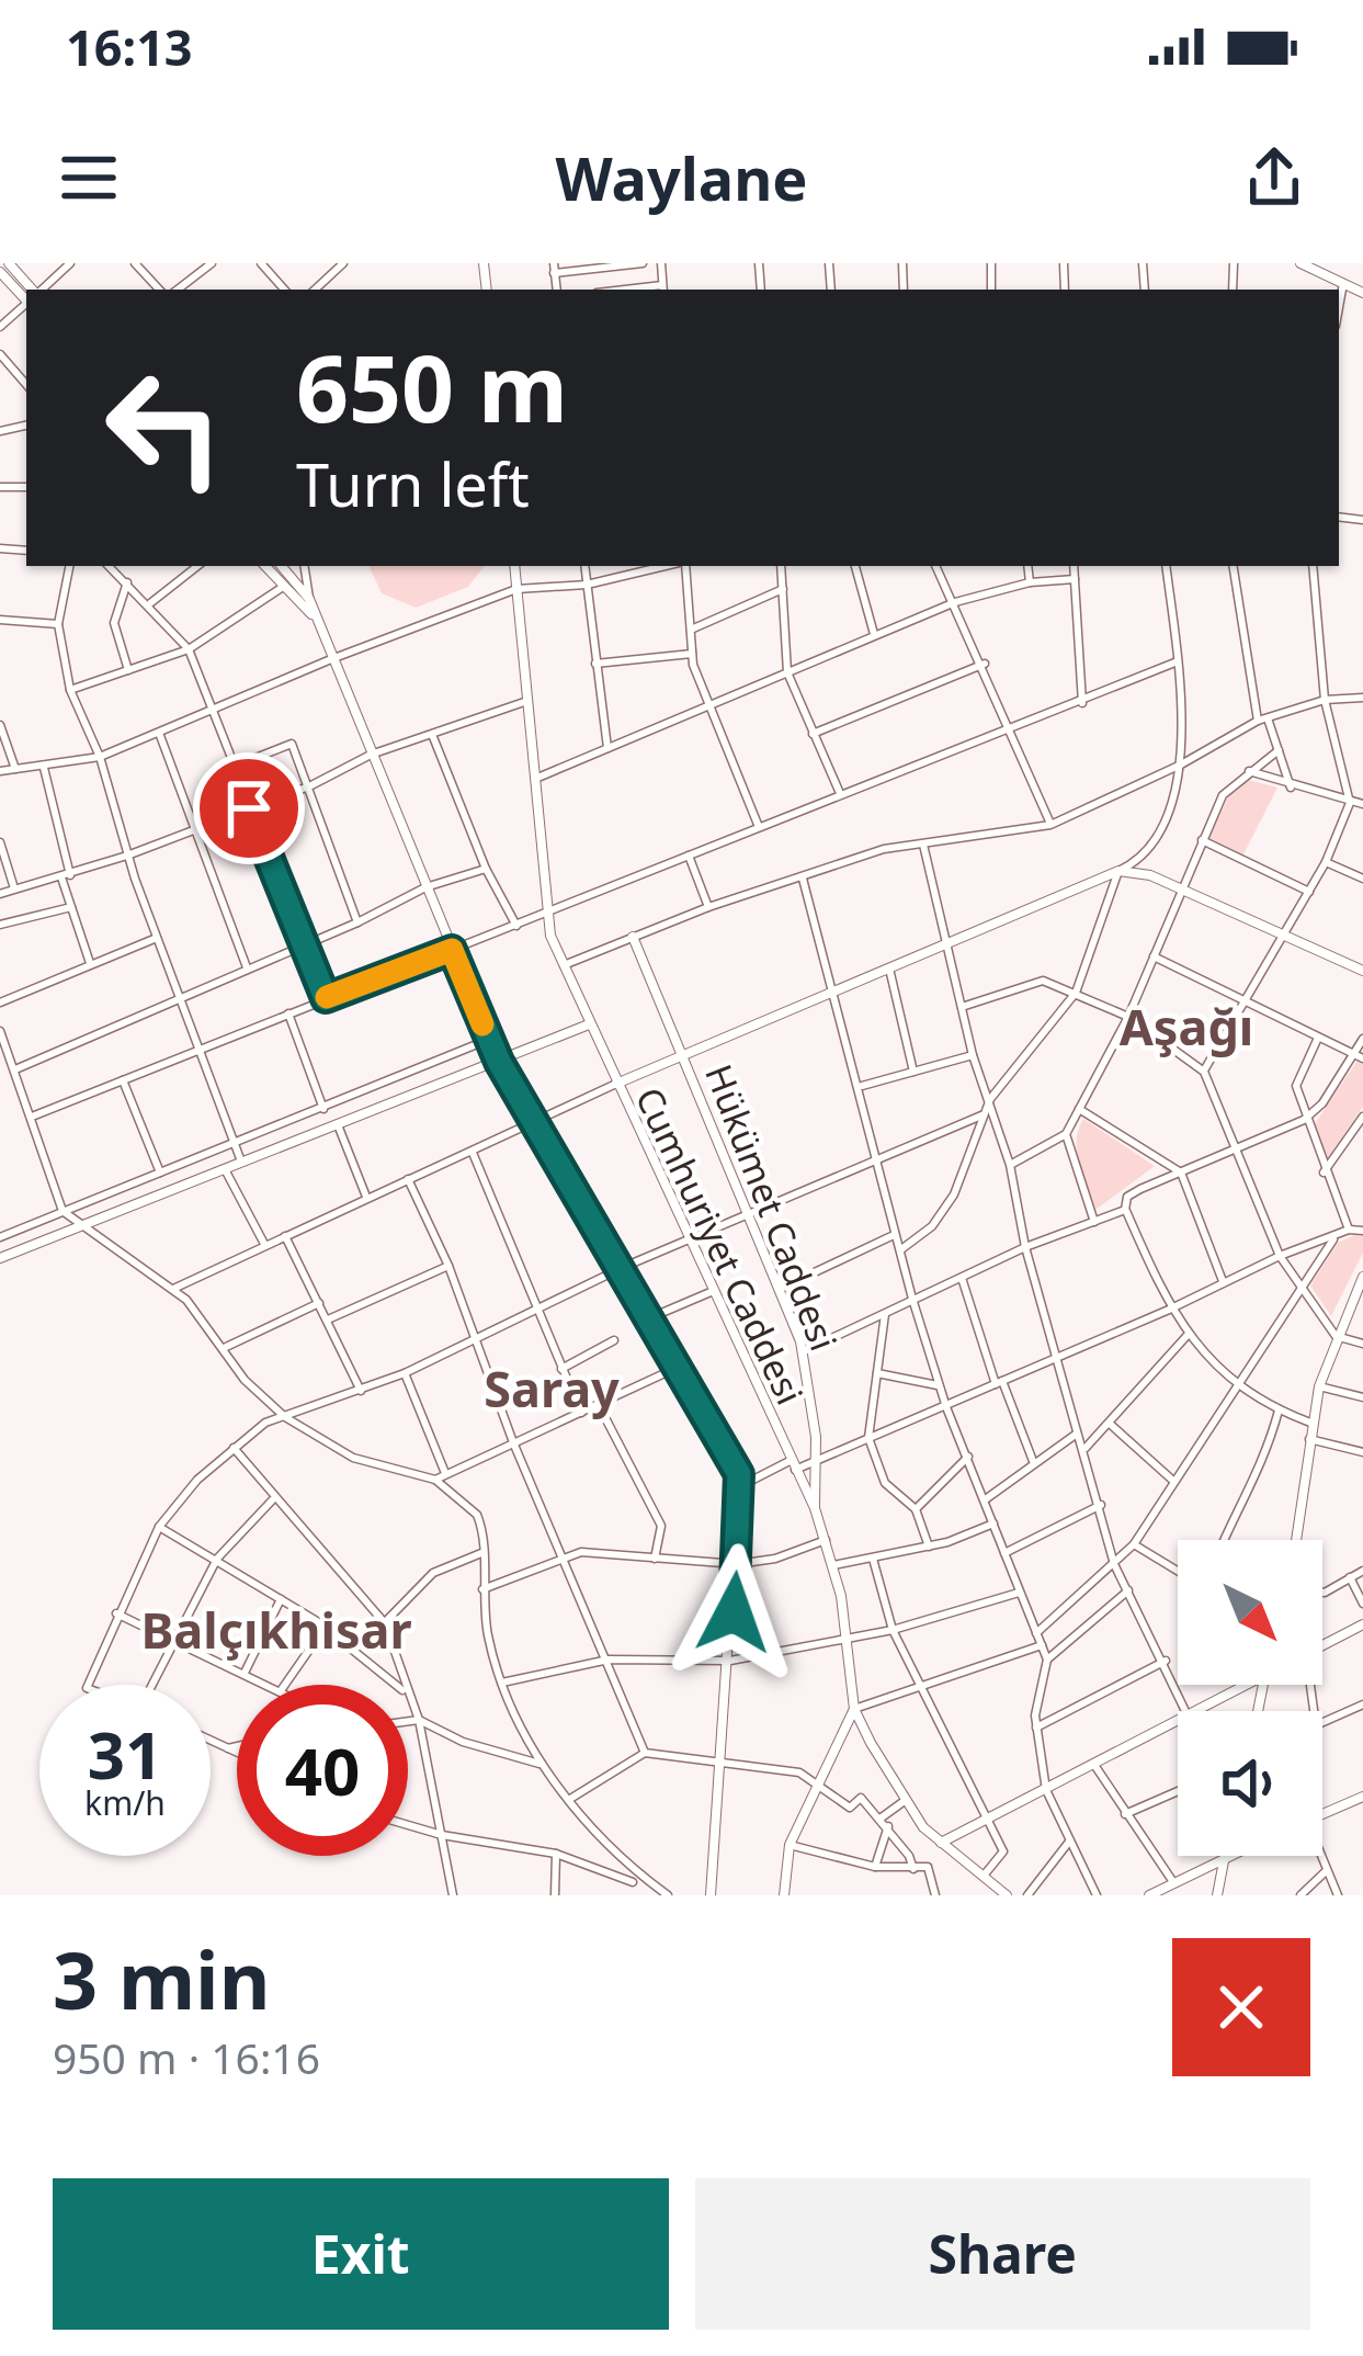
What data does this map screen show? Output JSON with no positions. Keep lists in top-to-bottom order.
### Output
{
  "streets": {
    "street": ["Hükümet Caddesi", "Cumhuriyet Caddesi"]
  },
  "crossings": [
    ["Hükümet Caddesi", "Cumhuriyet Caddesi"]
  ],
  "districts": ["Aşağı", "Saray", "Balçıkhisar"],
  "north": "bottom right",
  "page": {
    "status": "16:13",
    "header": "Waylane",
    "turn": ["650 m", "Turn left"],
    "speed": "31 km/h",
    "limit": "40",
    "heading": ["3 min", "950 m · 16:16"],
    "buttons": ["Exit", "Share"]
  }
}
